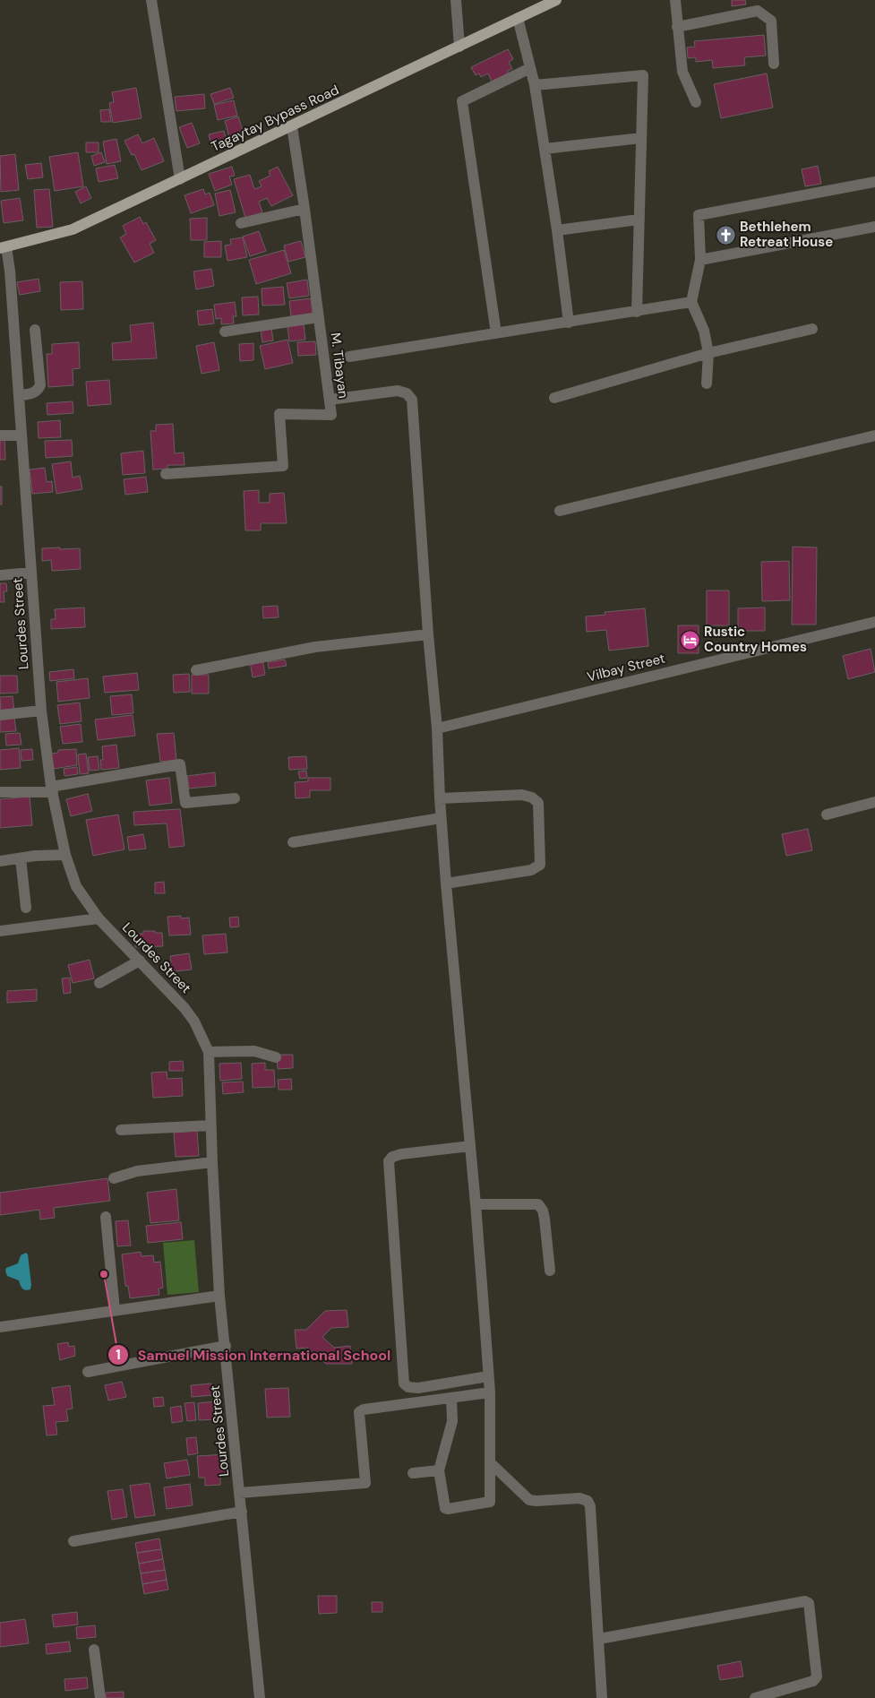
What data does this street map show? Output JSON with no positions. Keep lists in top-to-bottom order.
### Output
{
  "streets": {
    "main road": ["Tagaytay Bypass Road"],
    "street": ["M. Tibayan", "Lourdes Street", "Vilbay Street"]
  },
  "crossings": [
    ["Tagaytay Bypass Road", "M. Tibayan"],
    ["Tagaytay Bypass Road", "Lourdes Street"]
  ],
  "places": {
    "church": ["Bethlehem Retreat House"],
    "hotel": ["Rustic Country Homes"],
    "other": ["Samuel Mission International School"]
  }
}
